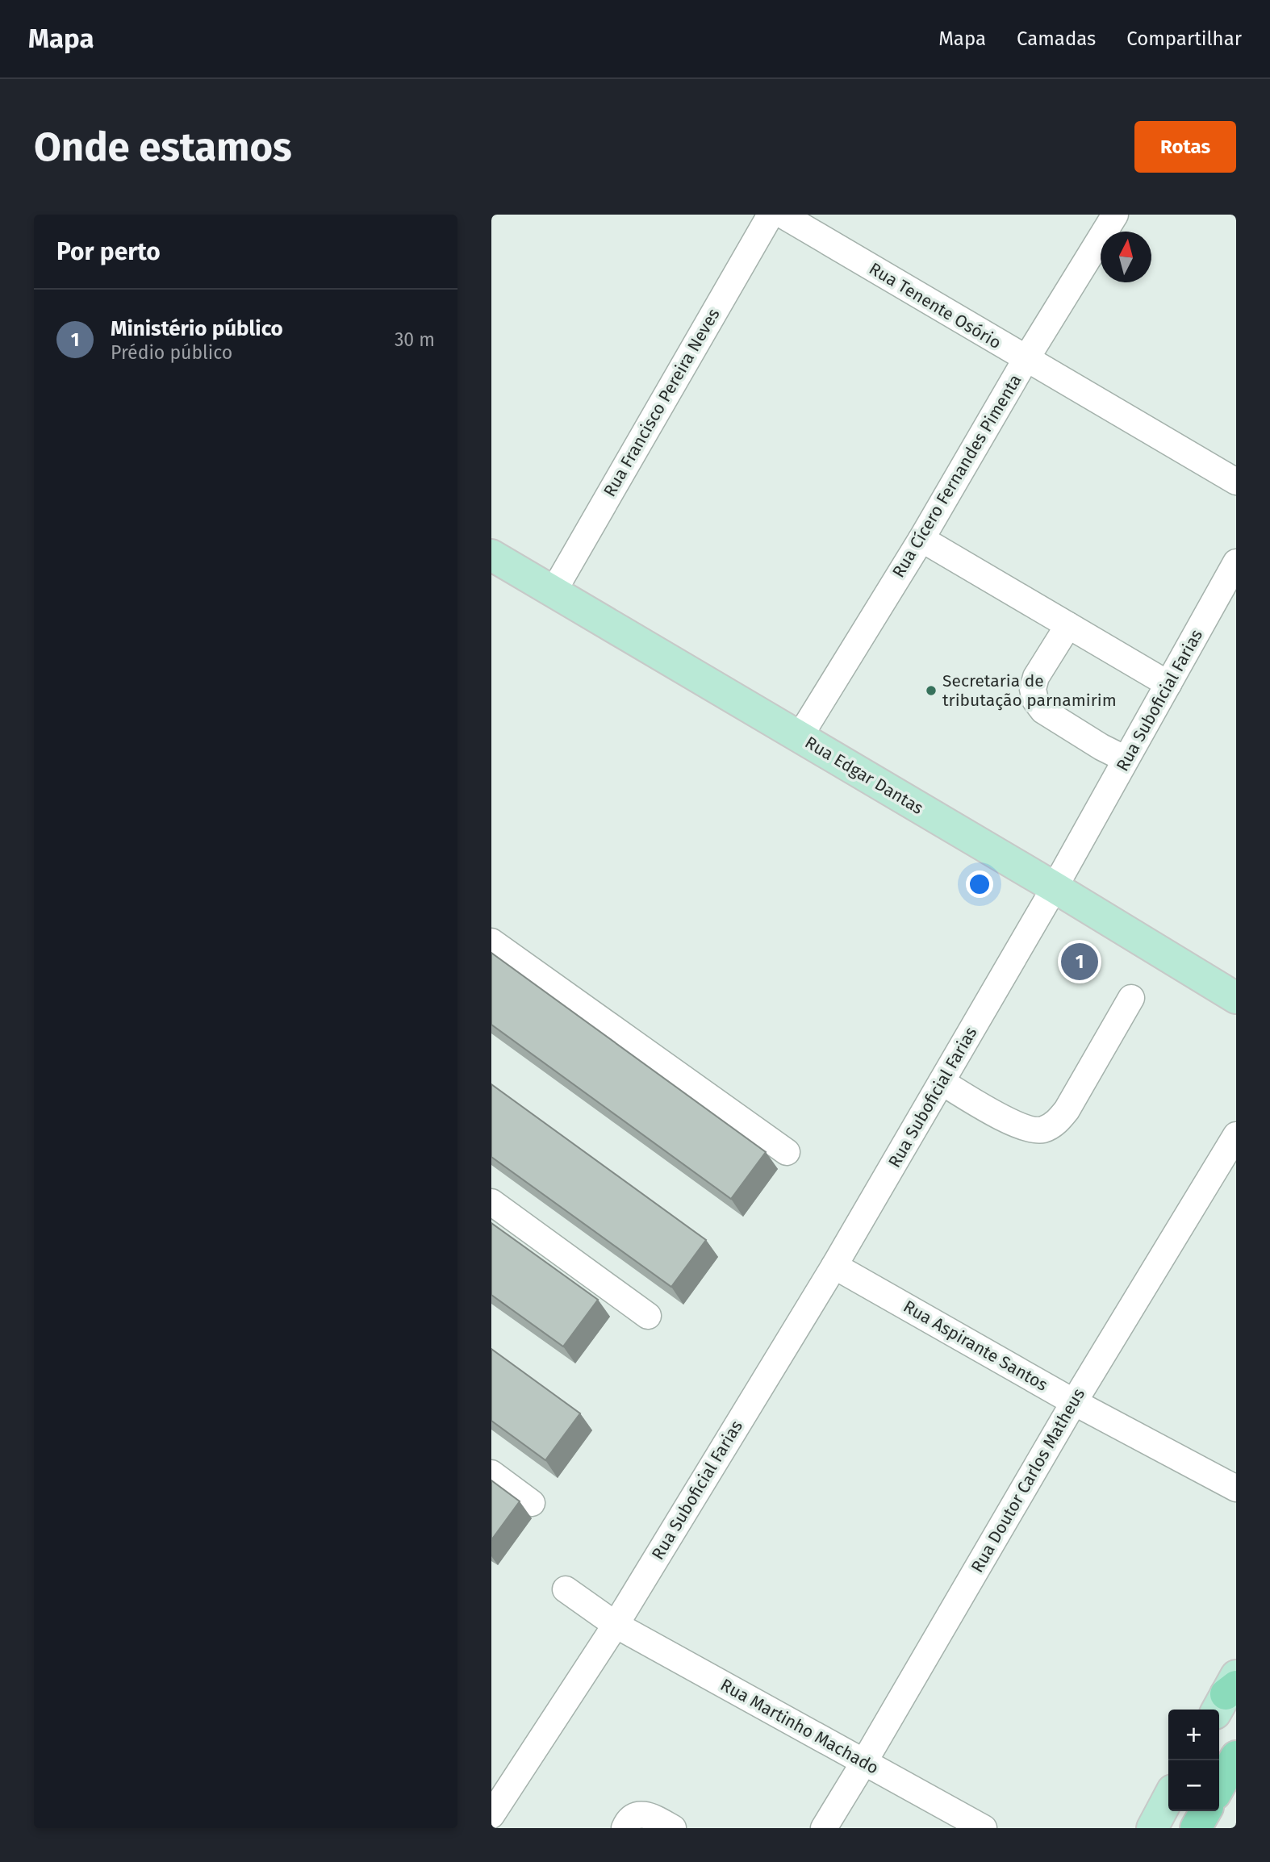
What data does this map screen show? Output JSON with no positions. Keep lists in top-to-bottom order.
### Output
{
  "streets": {
    "main road": ["Rua Edgar Dantas"],
    "street": [
      "Rua Tenente Osório",
      "Rua Francisco Pereira Neves",
      "Rua Cícero Fernandes Pimenta",
      "Rua Suboficial Farias",
      "Rua Aspirante Santos",
      "Rua Doutor Carlos Matheus",
      "Rua Martinho Machado"
    ]
  },
  "crossings": [
    ["Rua Tenente Osório", "Rua Cícero Fernandes Pimenta"],
    ["Rua Francisco Pereira Neves", "Rua Edgar Dantas"],
    ["Rua Cícero Fernandes Pimenta", "Rua Edgar Dantas"],
    ["Rua Suboficial Farias", "Rua Edgar Dantas"],
    ["Rua Suboficial Farias", "Rua Aspirante Santos"],
    ["Rua Suboficial Farias", "Rua Martinho Machado"],
    ["Rua Aspirante Santos", "Rua Doutor Carlos Matheus"],
    ["Rua Doutor Carlos Matheus", "Rua Martinho Machado"]
  ],
  "places": ["Secretaria de tributação parnamirim"],
  "north": "top",
  "page": {
    "header": "Mapa",
    "nav": ["Mapa", "Camadas", "Compartilhar"],
    "buttons": "Rotas",
    "title": "Onde estamos",
    "heading": "Por perto",
    "list": [
      {
        "mark": "1",
        "name": "Ministério público",
        "note": "Prédio público",
        "value": "30 m"
      }
    ],
    "pins": "1",
    "map_buttons": ["+", "−"]
  }
}
